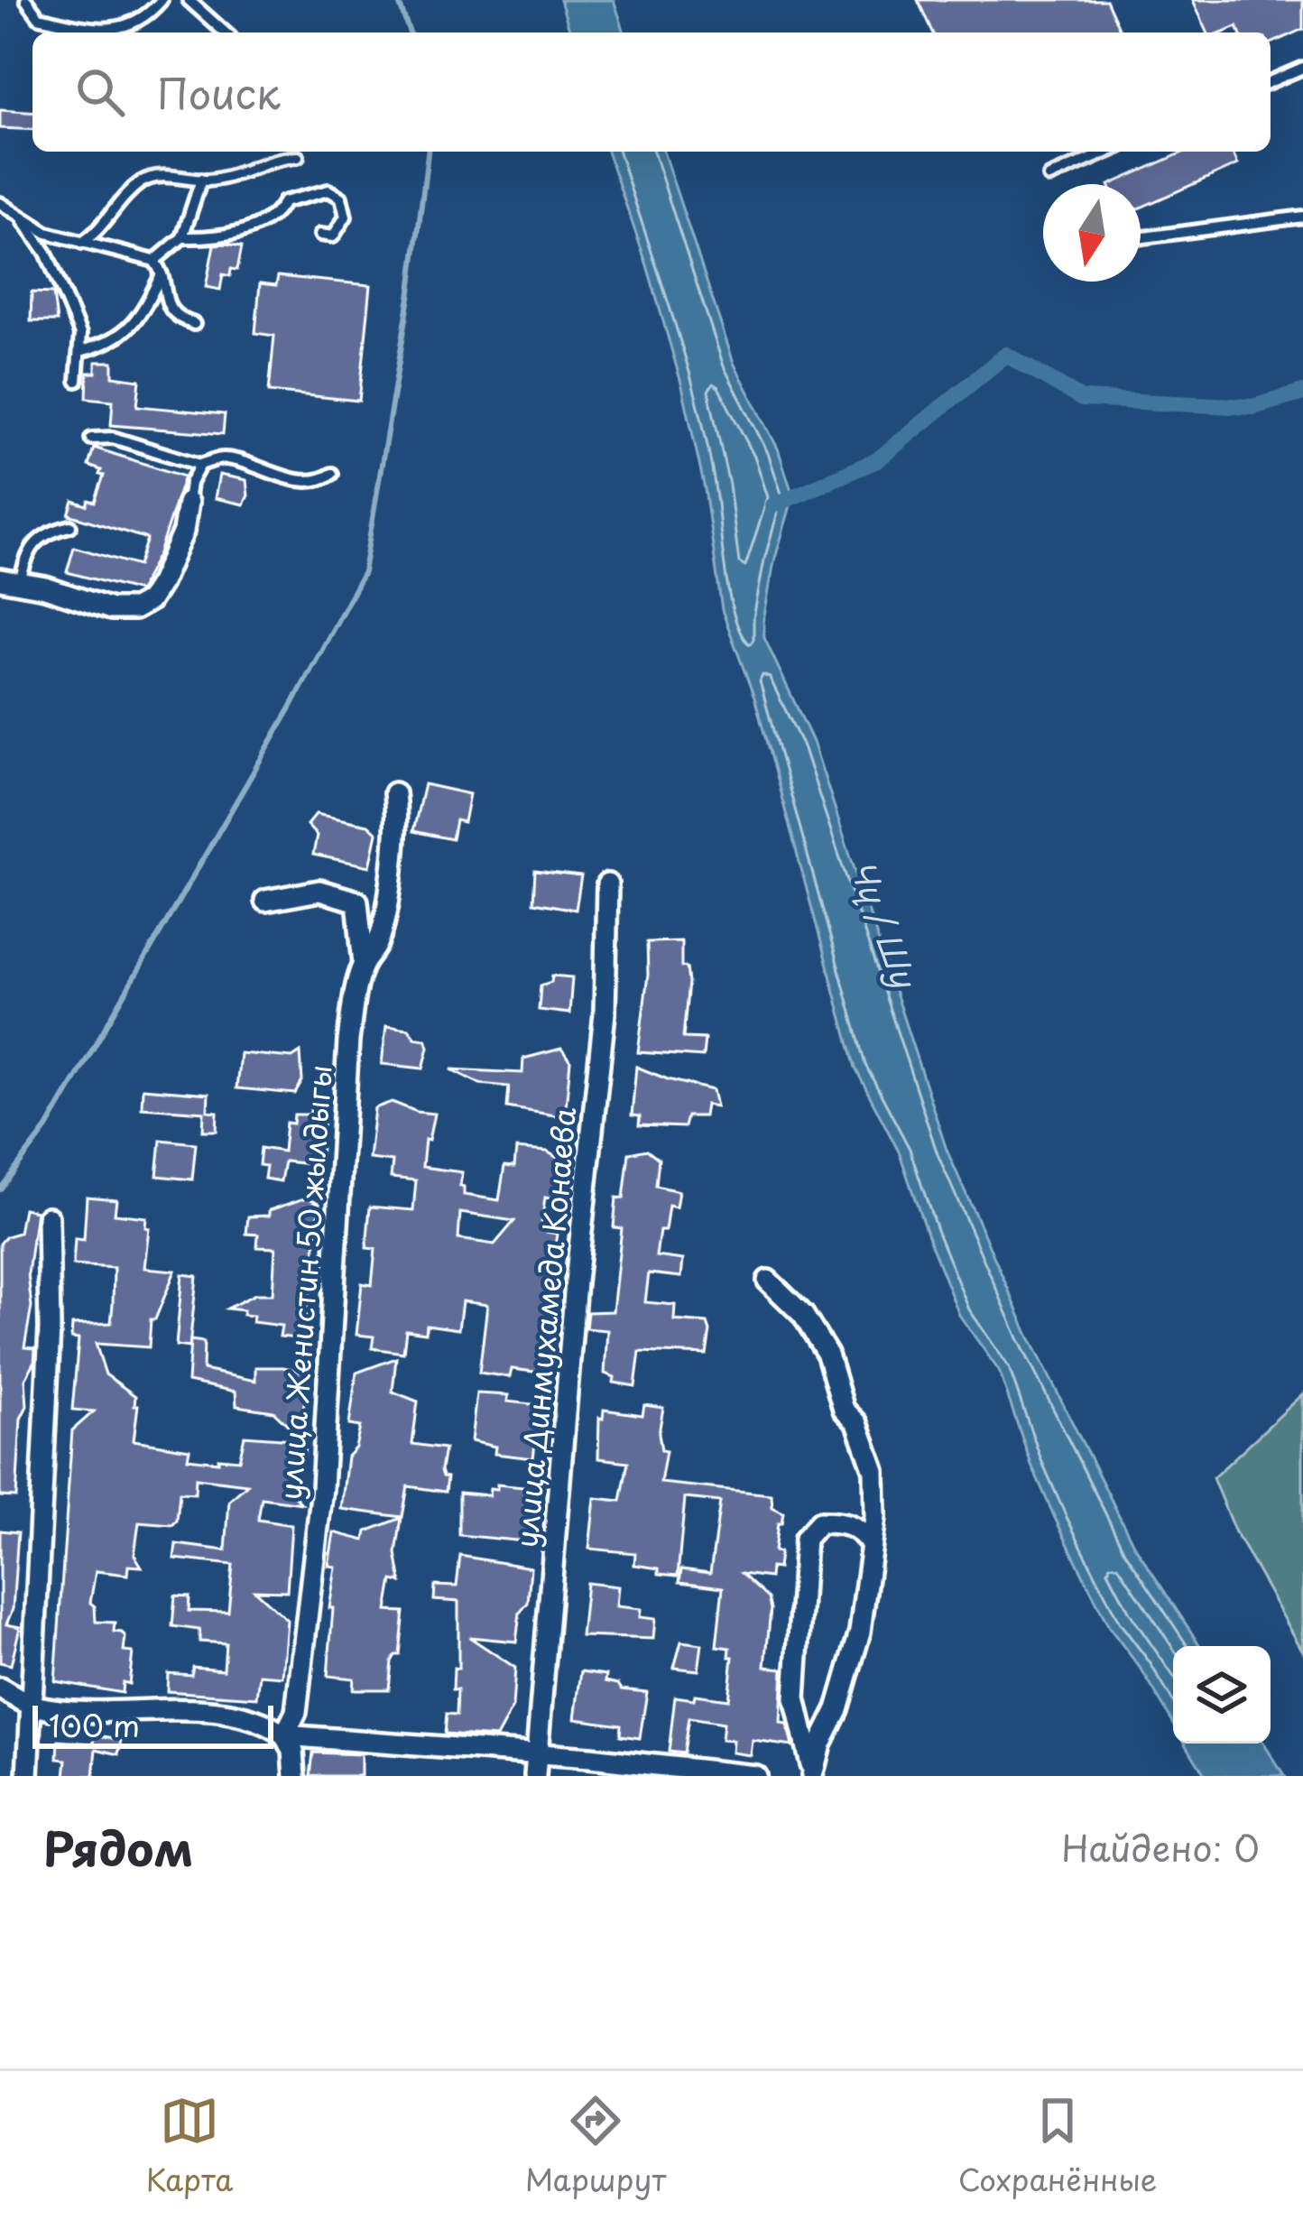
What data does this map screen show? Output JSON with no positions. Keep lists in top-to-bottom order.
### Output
{
  "streets": {
    "street": ["улица Женистин 50 жылдыгы", "улица Динмухамеда Конаева"]
  },
  "water": ["Чү / Шу"],
  "scale_bar": "100 m",
  "north": "bottom",
  "page": {
    "search": "Поиск",
    "scale": "100 m",
    "heading": ["Рядом", "Найдено: 0"],
    "nav": ["Карта", "Маршрут", "Сохранённые"]
  }
}
